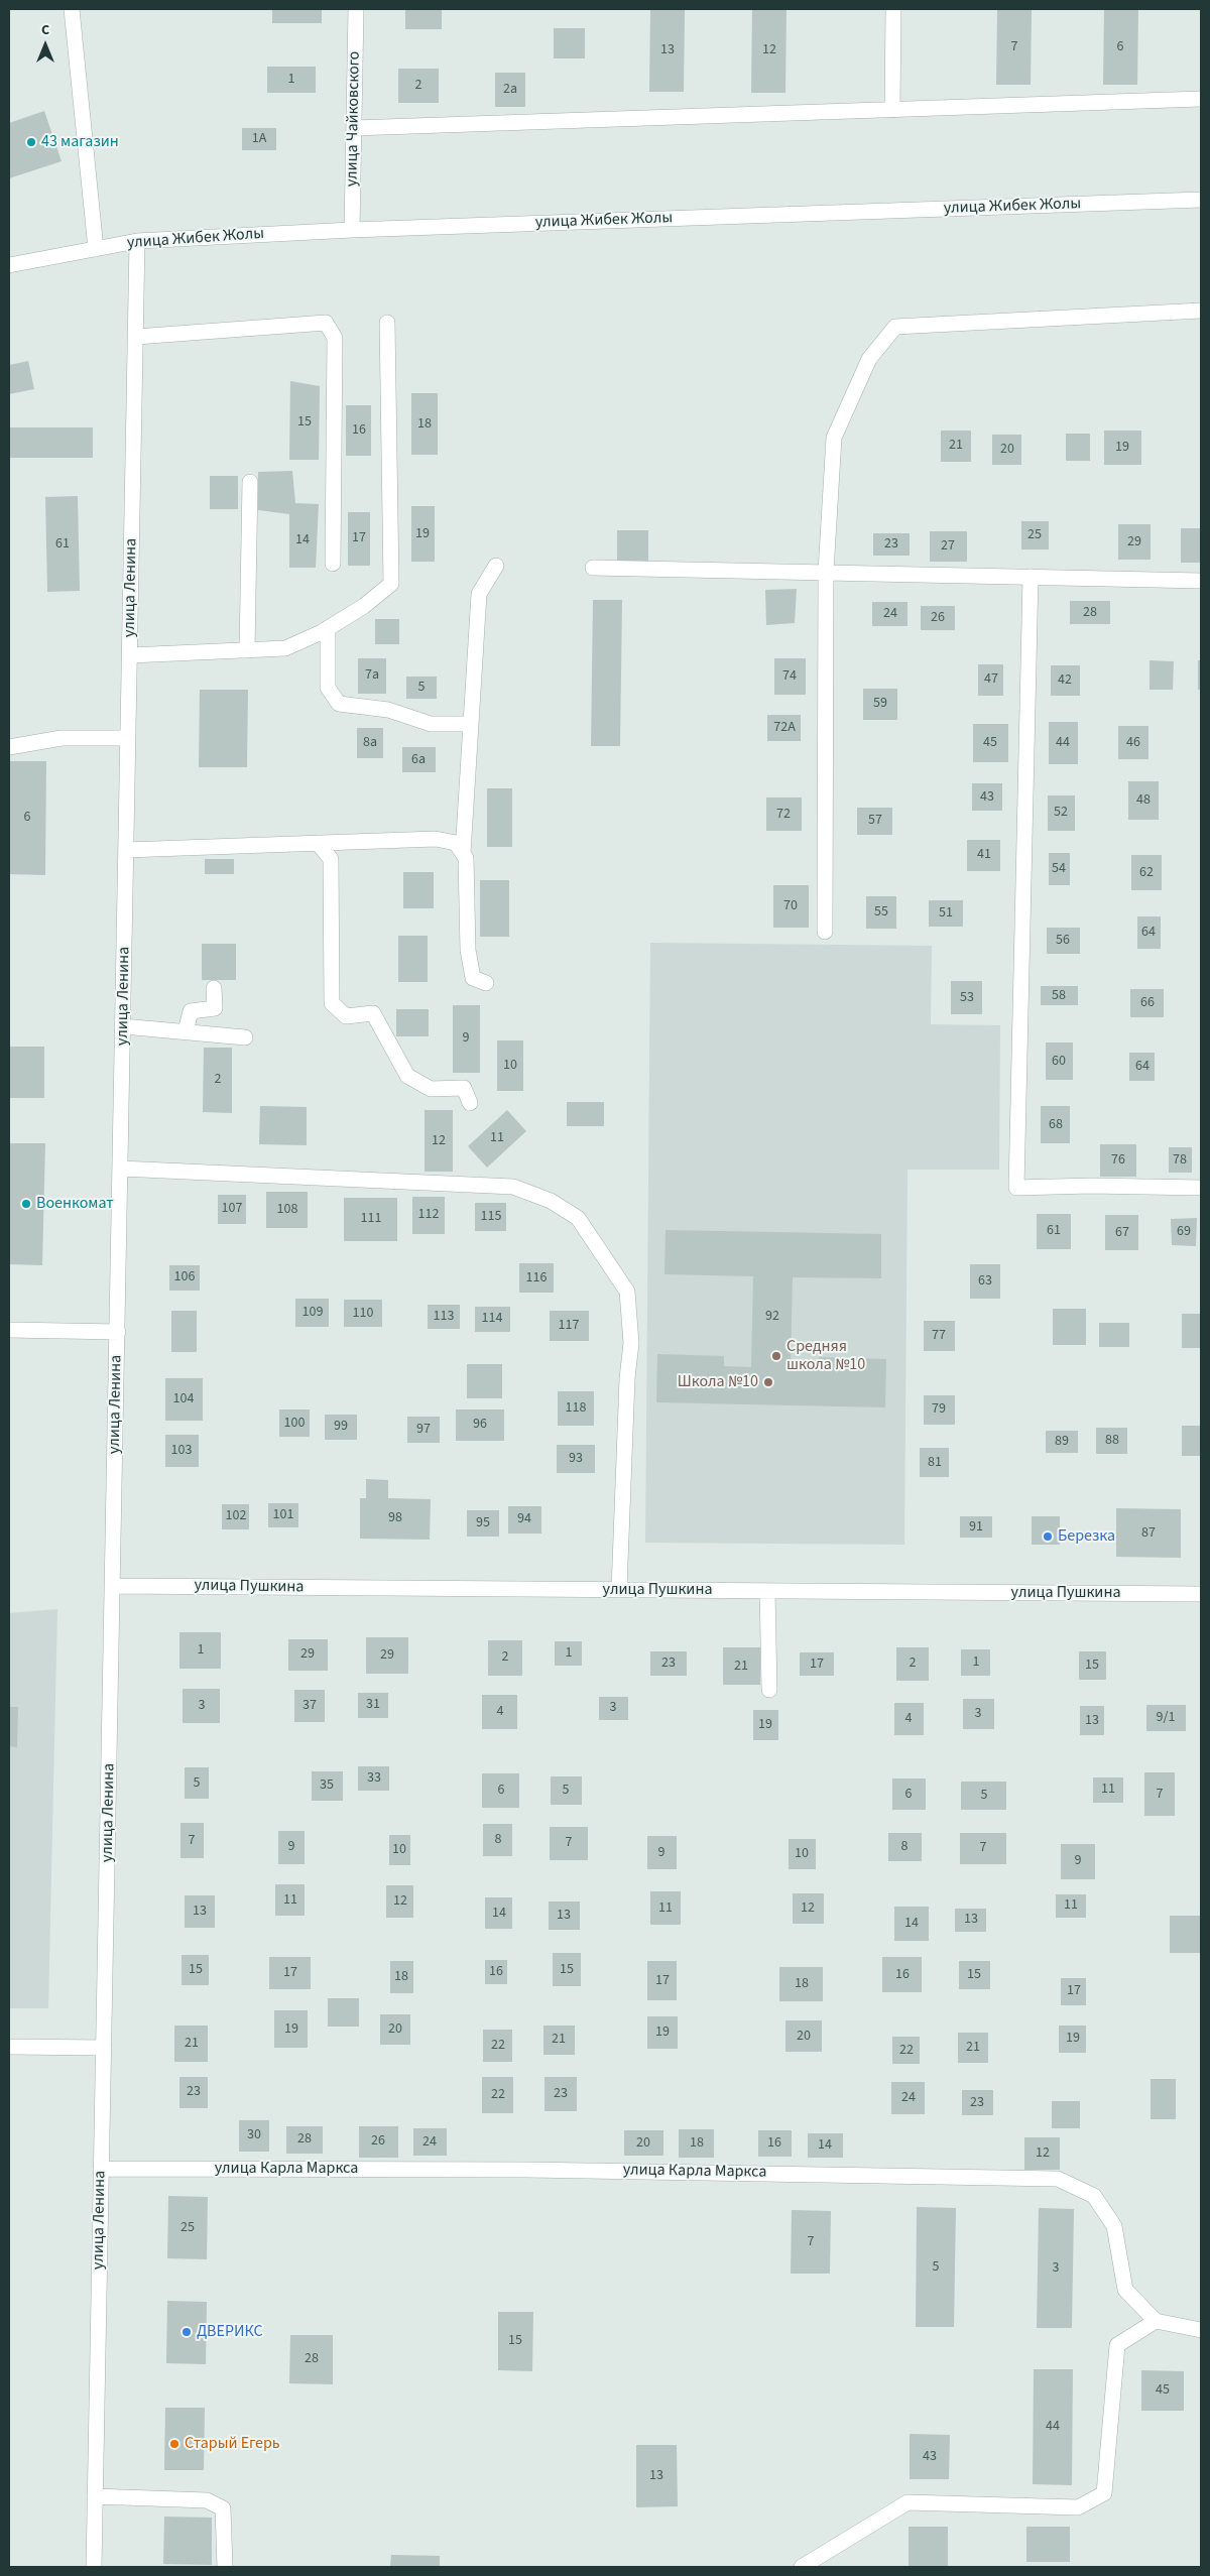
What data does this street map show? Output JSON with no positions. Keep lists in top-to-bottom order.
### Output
{
  "streets": {
    "street": [
      "улица Чайковского",
      "улица Жибек Жолы",
      "улица Ленина",
      "улица Пушкина",
      "улица Карла Маркса"
    ]
  },
  "crossings": [
    ["улица Чайковского", "улица Жибек Жолы"],
    ["улица Жибек Жолы", "улица Ленина"],
    ["улица Ленина", "улица Пушкина"],
    ["улица Ленина", "улица Карла Маркса"]
  ],
  "places": [
    "43 магазин",
    "Военкомат",
    "Средняя школа №10",
    "Школа №10",
    "Березка",
    "ДВЕРИКС",
    "Старый Егерь"
  ],
  "house_numbers": [
    "7",
    "6",
    "13",
    "12",
    "1",
    "2",
    "2а",
    "1А",
    "15",
    "18",
    "16",
    "21",
    "19",
    "20",
    "19",
    "25",
    "17",
    "14",
    "29",
    "61",
    "23",
    "27",
    "28",
    "24",
    "26",
    "7а",
    "74",
    "47",
    "42",
    "5",
    "59",
    "72А",
    "8а",
    "45",
    "44",
    "46",
    "6а",
    "43",
    "48",
    "52",
    "72",
    "6",
    "57",
    "41",
    "54",
    "62",
    "70",
    "55",
    "51",
    "64",
    "56",
    "58",
    "53",
    "66",
    "9",
    "60",
    "10",
    "64",
    "2",
    "68",
    "11",
    "12",
    "76",
    "78",
    "107",
    "108",
    "112",
    "115",
    "111",
    "61",
    "69",
    "67",
    "106",
    "116",
    "63",
    "109",
    "110",
    "113",
    "92",
    "114",
    "117",
    "77",
    "104",
    "118",
    "79",
    "100",
    "96",
    "99",
    "97",
    "88",
    "89",
    "103",
    "93",
    "81",
    "101",
    "102",
    "98",
    "94",
    "95",
    "91",
    "87",
    "1",
    "1",
    "29",
    "29",
    "2",
    "1",
    "23",
    "2",
    "17",
    "15",
    "21",
    "31",
    "3",
    "37",
    "3",
    "4",
    "3",
    "9/1",
    "4",
    "13",
    "19",
    "33",
    "5",
    "35",
    "11",
    "6",
    "5",
    "6",
    "7",
    "5",
    "8",
    "7",
    "7",
    "9",
    "8",
    "7",
    "10",
    "9",
    "10",
    "9",
    "11",
    "12",
    "11",
    "11",
    "12",
    "13",
    "14",
    "13",
    "13",
    "14",
    "15",
    "15",
    "16",
    "17",
    "16",
    "15",
    "18",
    "17",
    "18",
    "17",
    "19",
    "20",
    "19",
    "20",
    "19",
    "21",
    "21",
    "22",
    "21",
    "22",
    "23",
    "23",
    "22",
    "24",
    "23",
    "30",
    "28",
    "26",
    "24",
    "20",
    "18",
    "16",
    "14",
    "12",
    "25",
    "7",
    "5",
    "3",
    "15",
    "28",
    "45",
    "44",
    "43",
    "13"
  ],
  "north": "top"
}
